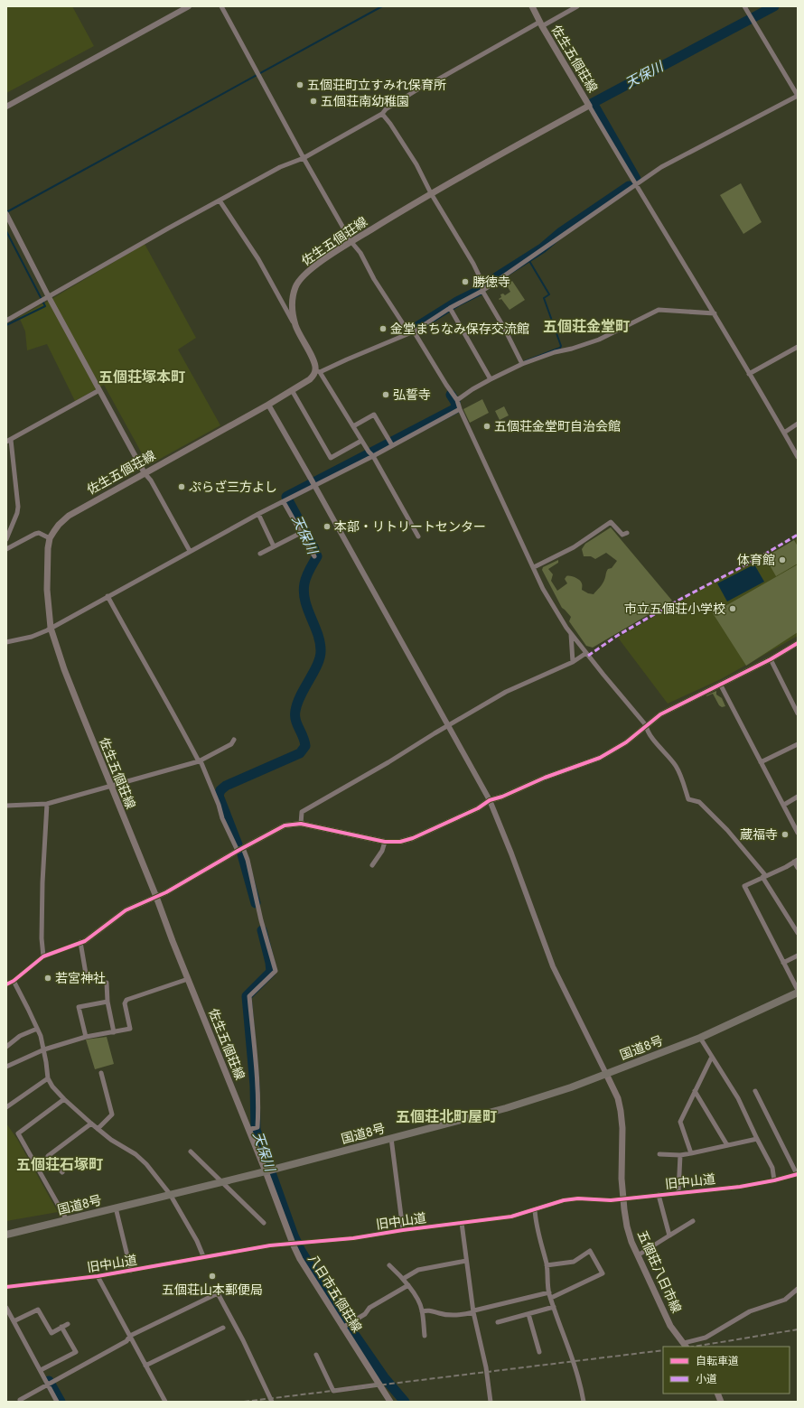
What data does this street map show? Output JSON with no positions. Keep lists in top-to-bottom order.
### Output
{
  "streets": {
    "highway": ["国道8号"],
    "main road": ["佐生五個荘線", "五個荘八日市線", "八日市五個荘線"],
    "street": ["旧中山道"]
  },
  "crossings": [
    ["佐生五個荘線", "国道8号"],
    ["佐生五個荘線", "八日市五個荘線"],
    ["国道8号", "五個荘八日市線"],
    ["国道8号", "八日市五個荘線"],
    ["旧中山道", "五個荘八日市線"],
    ["旧中山道", "八日市五個荘線"]
  ],
  "districts": [
    "五個荘金堂町",
    "五個荘塚本町",
    "五個荘北町屋町",
    "五個荘石塚町"
  ],
  "water": ["天保川"],
  "places": [
    "五個荘町立すみれ保育所",
    "五個荘南幼稚園",
    "勝徳寺",
    "金堂まちなみ保存交流館",
    "弘誓寺",
    "五個荘金堂町自治会館",
    "ぷらざ三方よし",
    "本部・リトリートセンター",
    "体育館",
    "市立五個荘小学校",
    "蔵福寺",
    "若宮神社",
    "五個荘山本郵便局"
  ],
  "legend": ["自転車道", "小道"]
}
